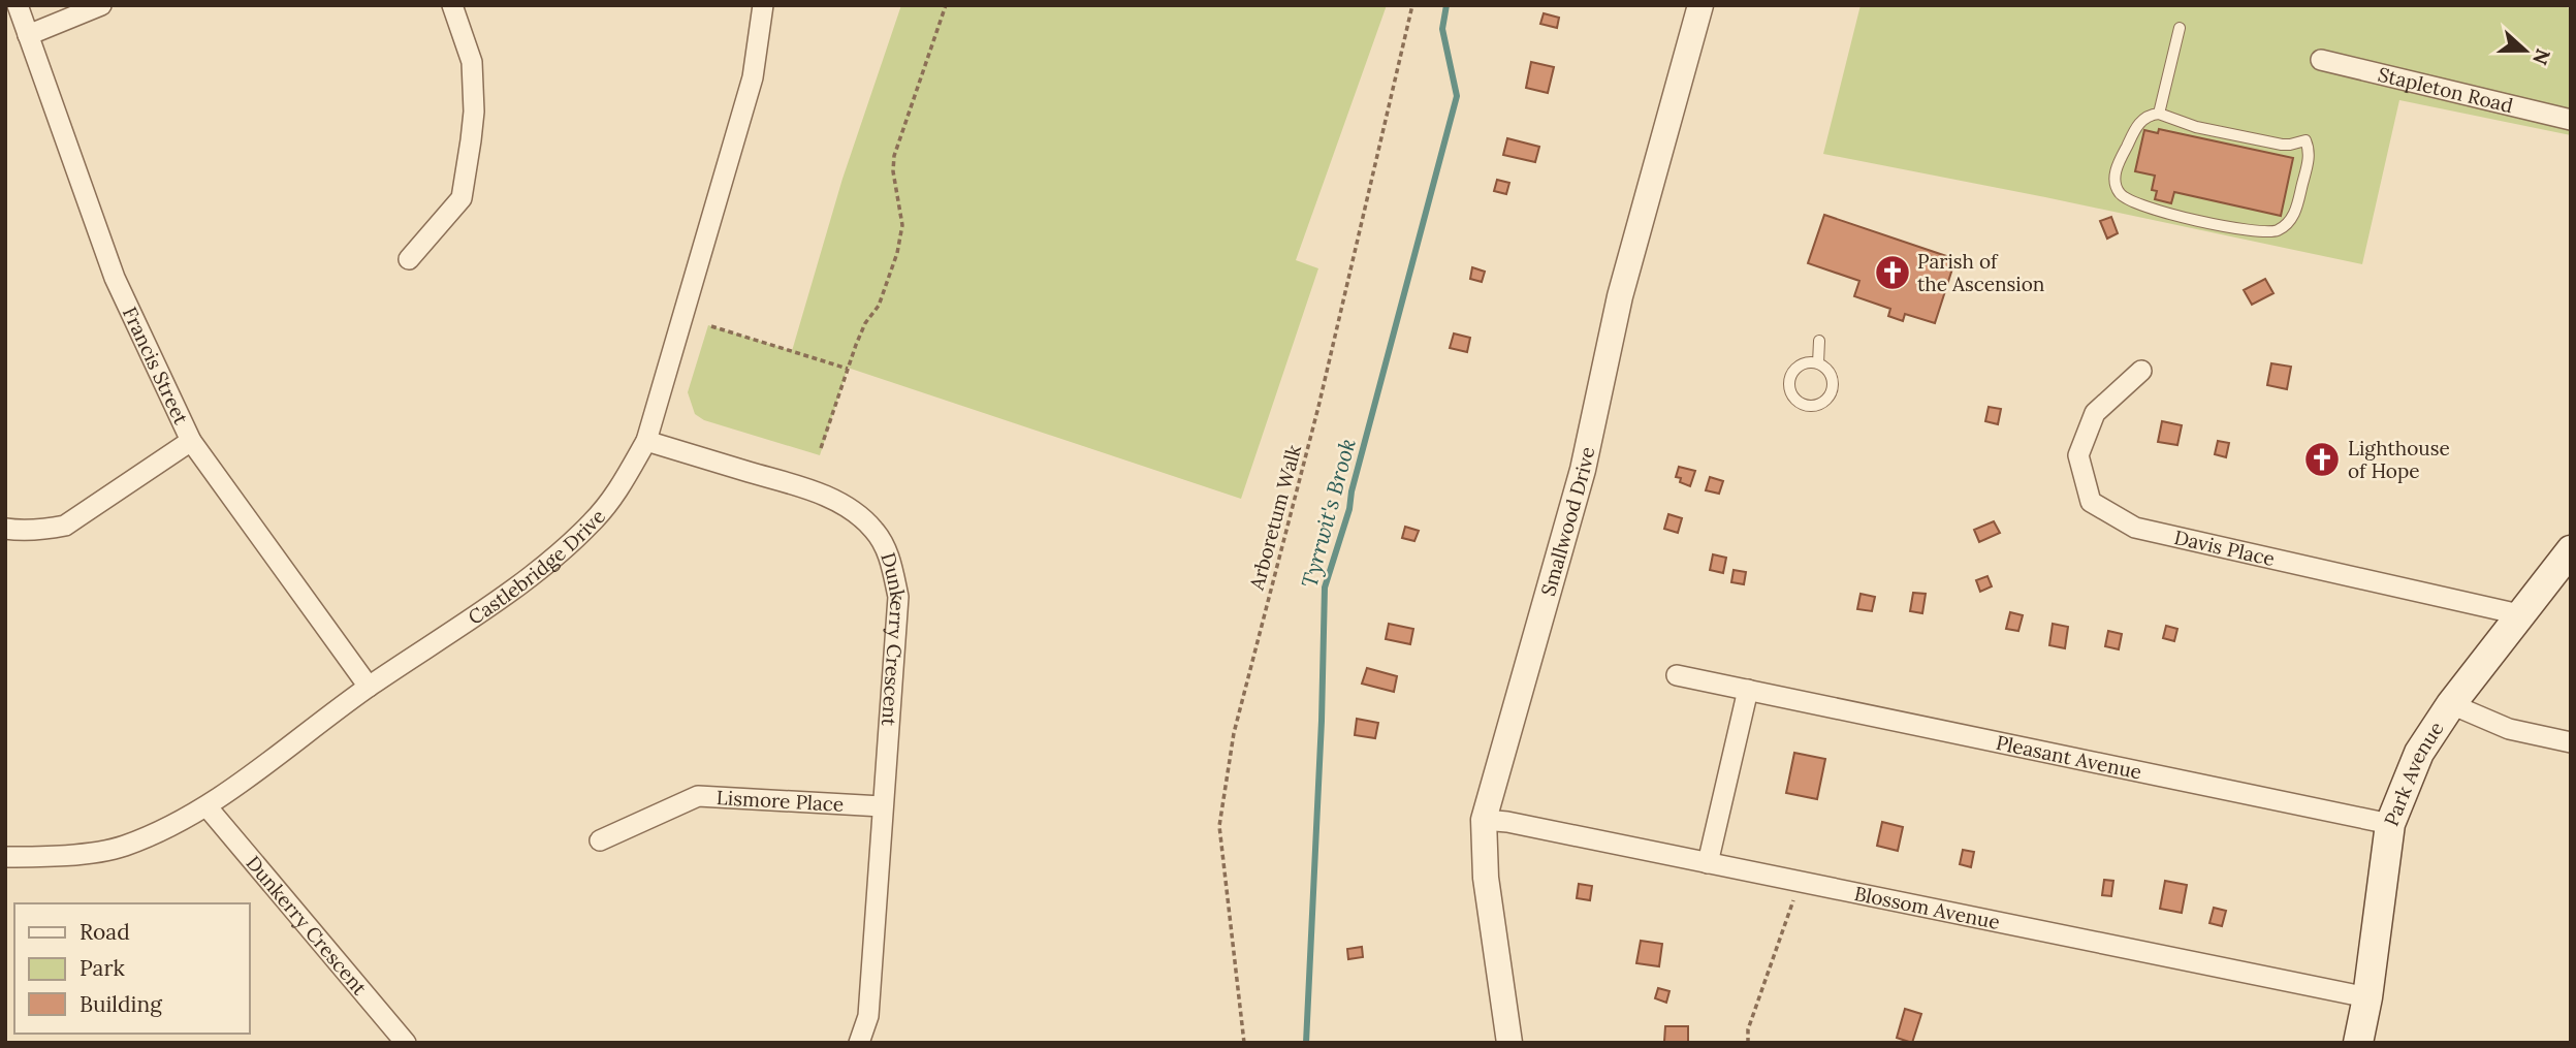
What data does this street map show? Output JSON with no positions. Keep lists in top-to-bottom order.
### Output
{
  "streets": {
    "main road": ["Park Avenue"],
    "street": [
      "Stapleton Road",
      "Francis Street",
      "Smallwood Drive",
      "Davis Place",
      "Castlebridge Drive",
      "Dunkerry Crescent",
      "Pleasant Avenue",
      "Lismore Place",
      "Blossom Avenue"
    ],
    "path": ["Arboretum Walk"]
  },
  "crossings": [
    ["Francis Street", "Castlebridge Drive"],
    ["Smallwood Drive", "Blossom Avenue"],
    ["Davis Place", "Park Avenue"],
    ["Castlebridge Drive", "Dunkerry Crescent"],
    ["Dunkerry Crescent", "Lismore Place"],
    ["Pleasant Avenue", "Park Avenue"],
    ["Park Avenue", "Blossom Avenue"]
  ],
  "water": ["Tyrrwit's Brook"],
  "places": {
    "church": ["Parish of the Ascension", "Lighthouse of Hope"]
  },
  "legend": ["Road", "Park", "Building"],
  "north": "right"
}
